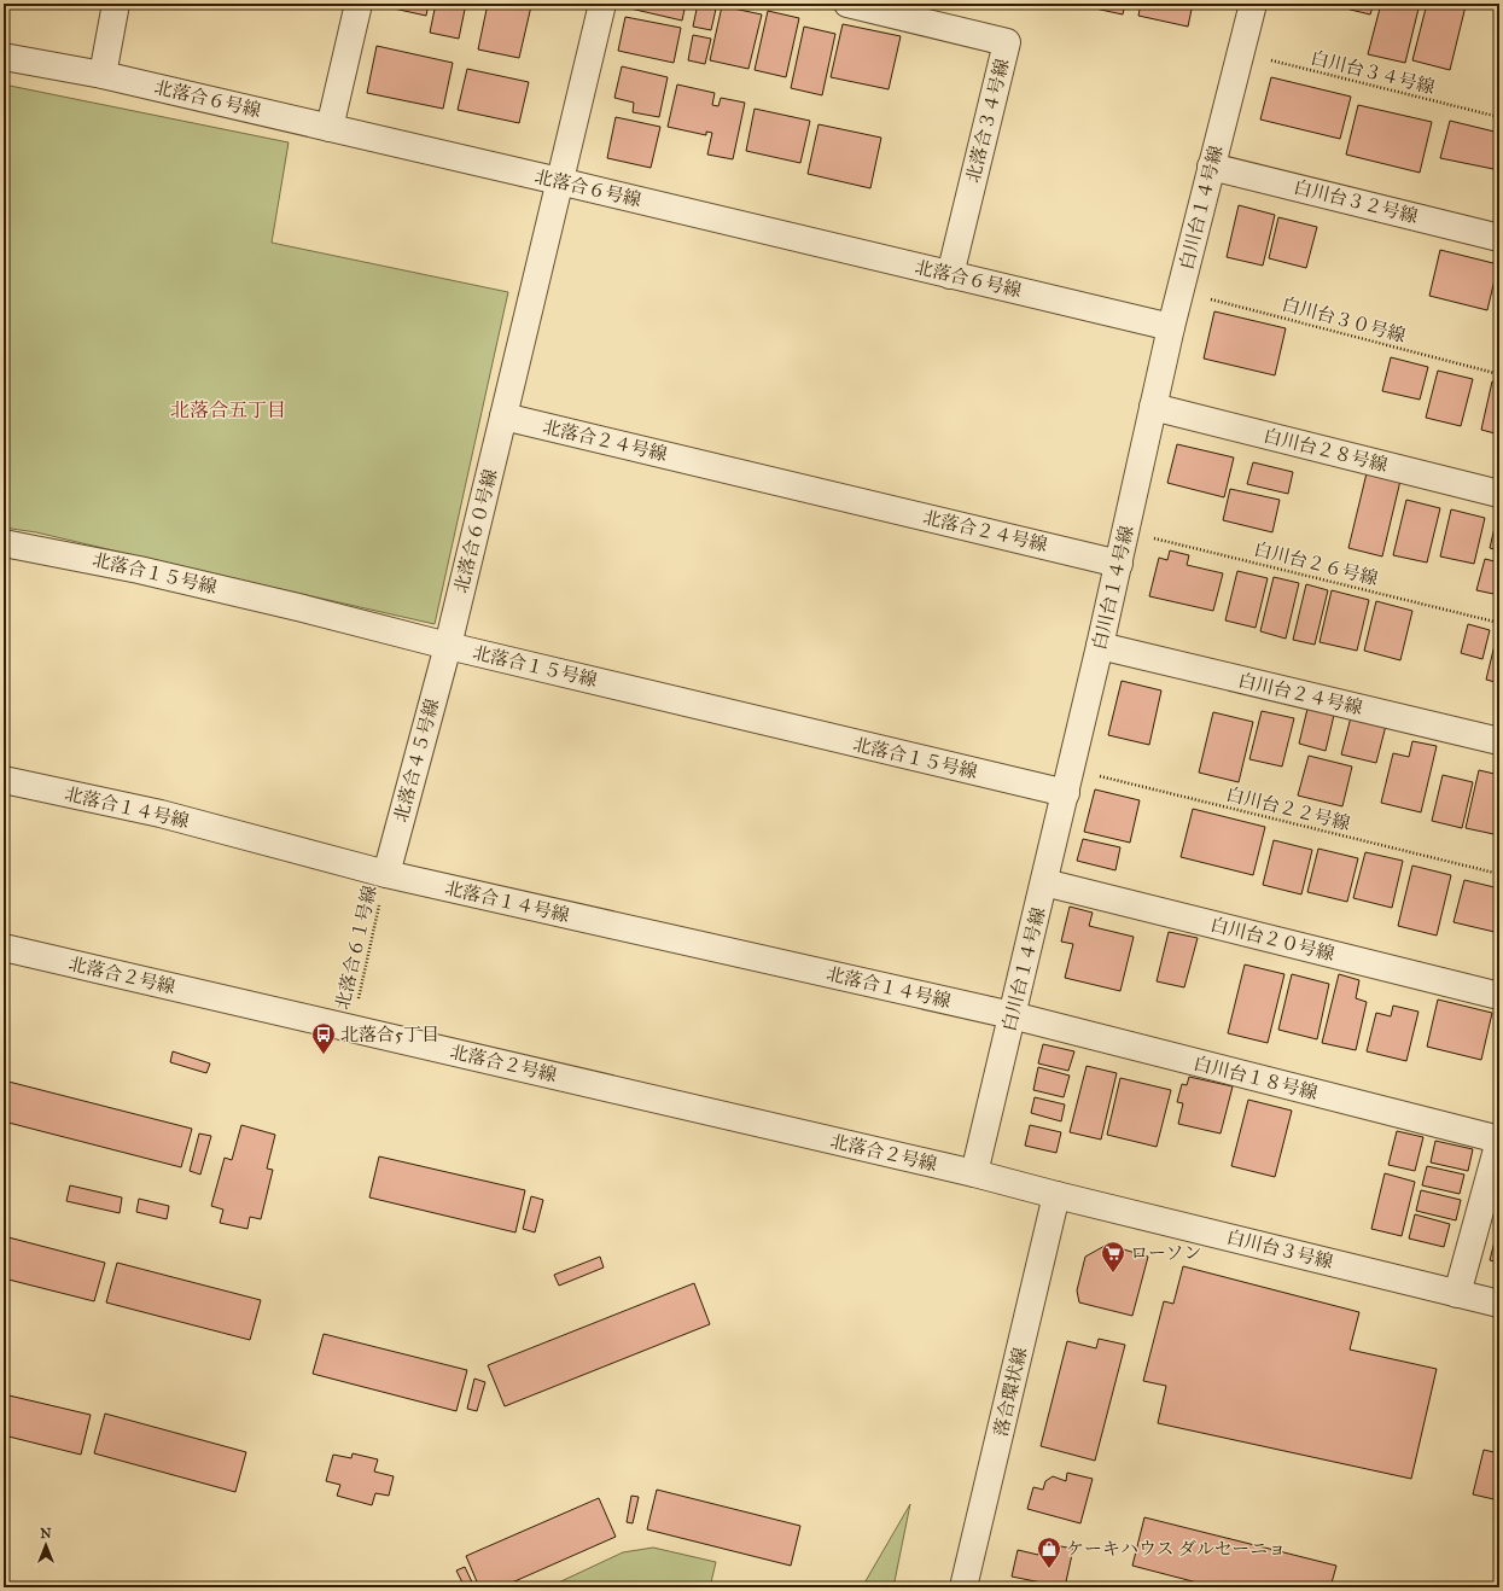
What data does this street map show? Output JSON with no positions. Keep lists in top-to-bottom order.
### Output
{
  "streets": {
    "street": [
      "北落合６号線",
      "北落合３４号線",
      "白川台３２号線",
      "白川台１４号線",
      "北落合２４号線",
      "白川台２８号線",
      "北落合６０号線",
      "北落合１５号線",
      "白川台２４号線",
      "北落合４５号線",
      "北落合１４号線",
      "白川台２０号線",
      "北落合２号線",
      "白川台１８号線",
      "白川台３号線",
      "落合環状線"
    ],
    "path": [
      "白川台３４号線",
      "白川台３０号線",
      "白川台２６号線",
      "白川台２２号線",
      "北落合６１号線"
    ]
  },
  "crossings": [
    ["白川台３４号線", "白川台１４号線"],
    ["北落合６号線", "北落合３４号線"],
    ["北落合６号線", "白川台１４号線"],
    ["白川台３２号線", "白川台１４号線"],
    ["白川台１４号線", "白川台３０号線"],
    ["白川台１４号線", "北落合２４号線"],
    ["白川台１４号線", "白川台２８号線"],
    ["白川台１４号線", "白川台２６号線"],
    ["白川台１４号線", "北落合１５号線"],
    ["白川台１４号線", "白川台２４号線"],
    ["白川台１４号線", "北落合１４号線"],
    ["白川台１４号線", "白川台２２号線"],
    ["白川台１４号線", "白川台２０号線"],
    ["白川台１４号線", "北落合２号線"],
    ["白川台１４号線", "白川台１８号線"],
    ["白川台１４号線", "白川台３号線"],
    ["北落合２４号線", "北落合６０号線"],
    ["北落合６０号線", "北落合１５号線"],
    ["北落合６０号線", "北落合４５号線"],
    ["北落合１５号線", "北落合４５号線"],
    ["北落合１５号線", "白川台２２号線"],
    ["北落合４５号線", "北落合１４号線"],
    ["北落合４５号線", "北落合６１号線"],
    ["北落合１４号線", "北落合６１号線"],
    ["北落合１４号線", "白川台１８号線"],
    ["北落合６１号線", "北落合２号線"],
    ["北落合２号線", "白川台３号線"],
    ["白川台３号線", "落合環状線"]
  ],
  "districts": ["北落合五丁目"],
  "places": {
    "bus stop": ["北落合5丁目"],
    "supermarket": ["ローソン"],
    "shop": ["ケーキハウス ダルセーニョ"]
  },
  "north": "top"
}
